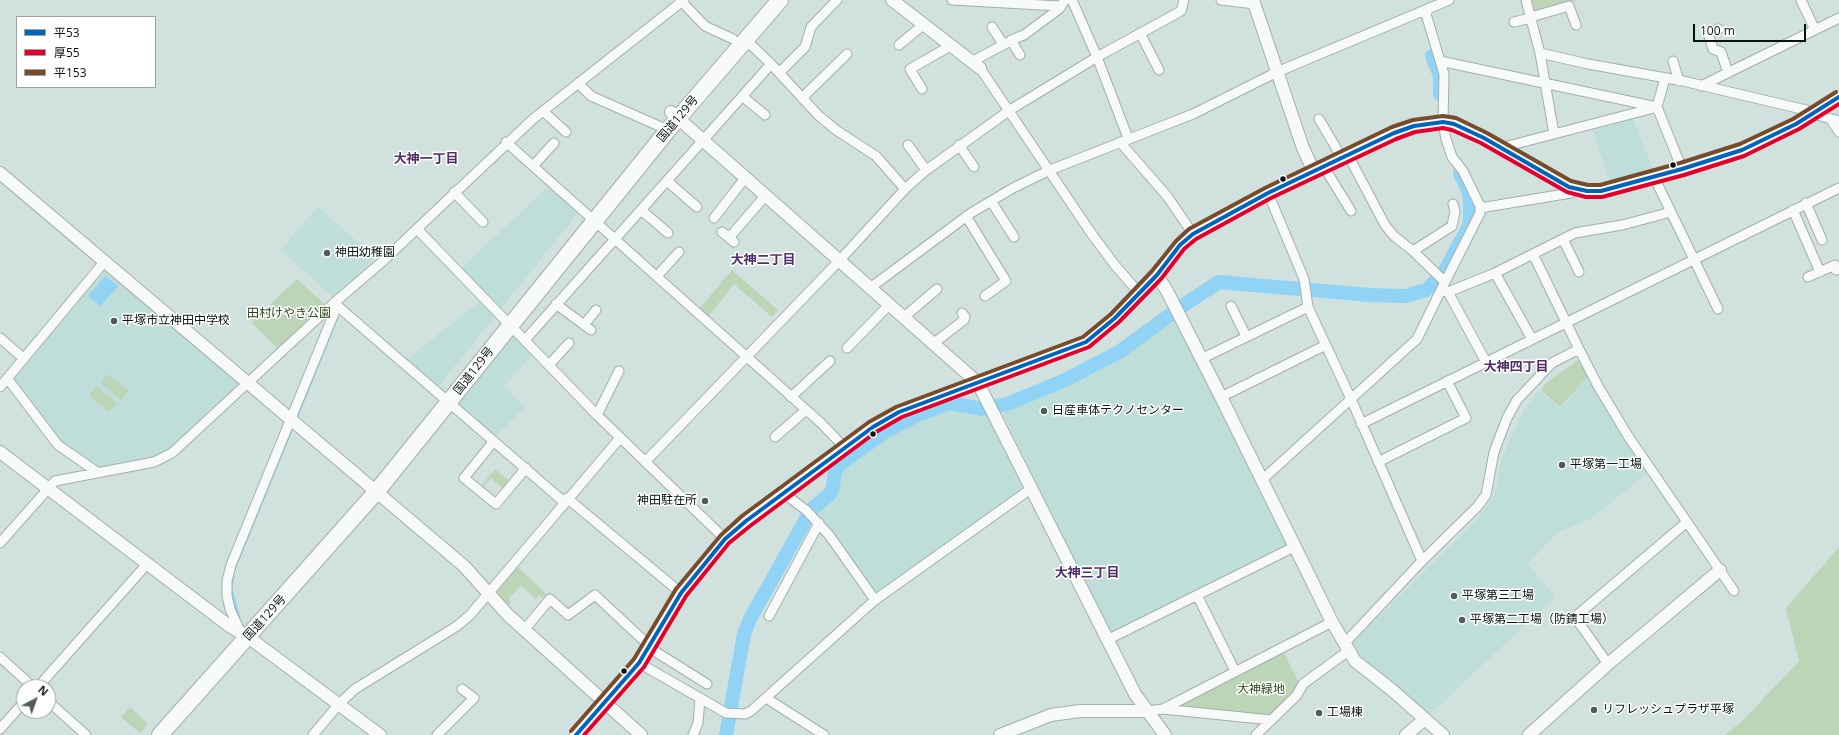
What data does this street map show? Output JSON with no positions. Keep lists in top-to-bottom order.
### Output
{
  "streets": {
    "highway": ["国道129号"]
  },
  "districts": [
    "大神一丁目",
    "大神二丁目",
    "大神四丁目",
    "大神三丁目"
  ],
  "parks": ["田村けやき公園", "大神緑地"],
  "places": [
    "神田幼稚園",
    "平塚市立神田中学校",
    "日産車体テクノセンター",
    "平塚第一工場",
    "神田駐在所",
    "平塚第三工場",
    "平塚第二工場（防錆工場）",
    "リフレッシュプラザ平塚",
    "工場棟"
  ],
  "lines": ["transit line 平153", "transit line 平53", "transit line 厚55"],
  "legend": ["平53", "厚55", "平153"],
  "scale_bar": "100 m",
  "north": "top right"
}
